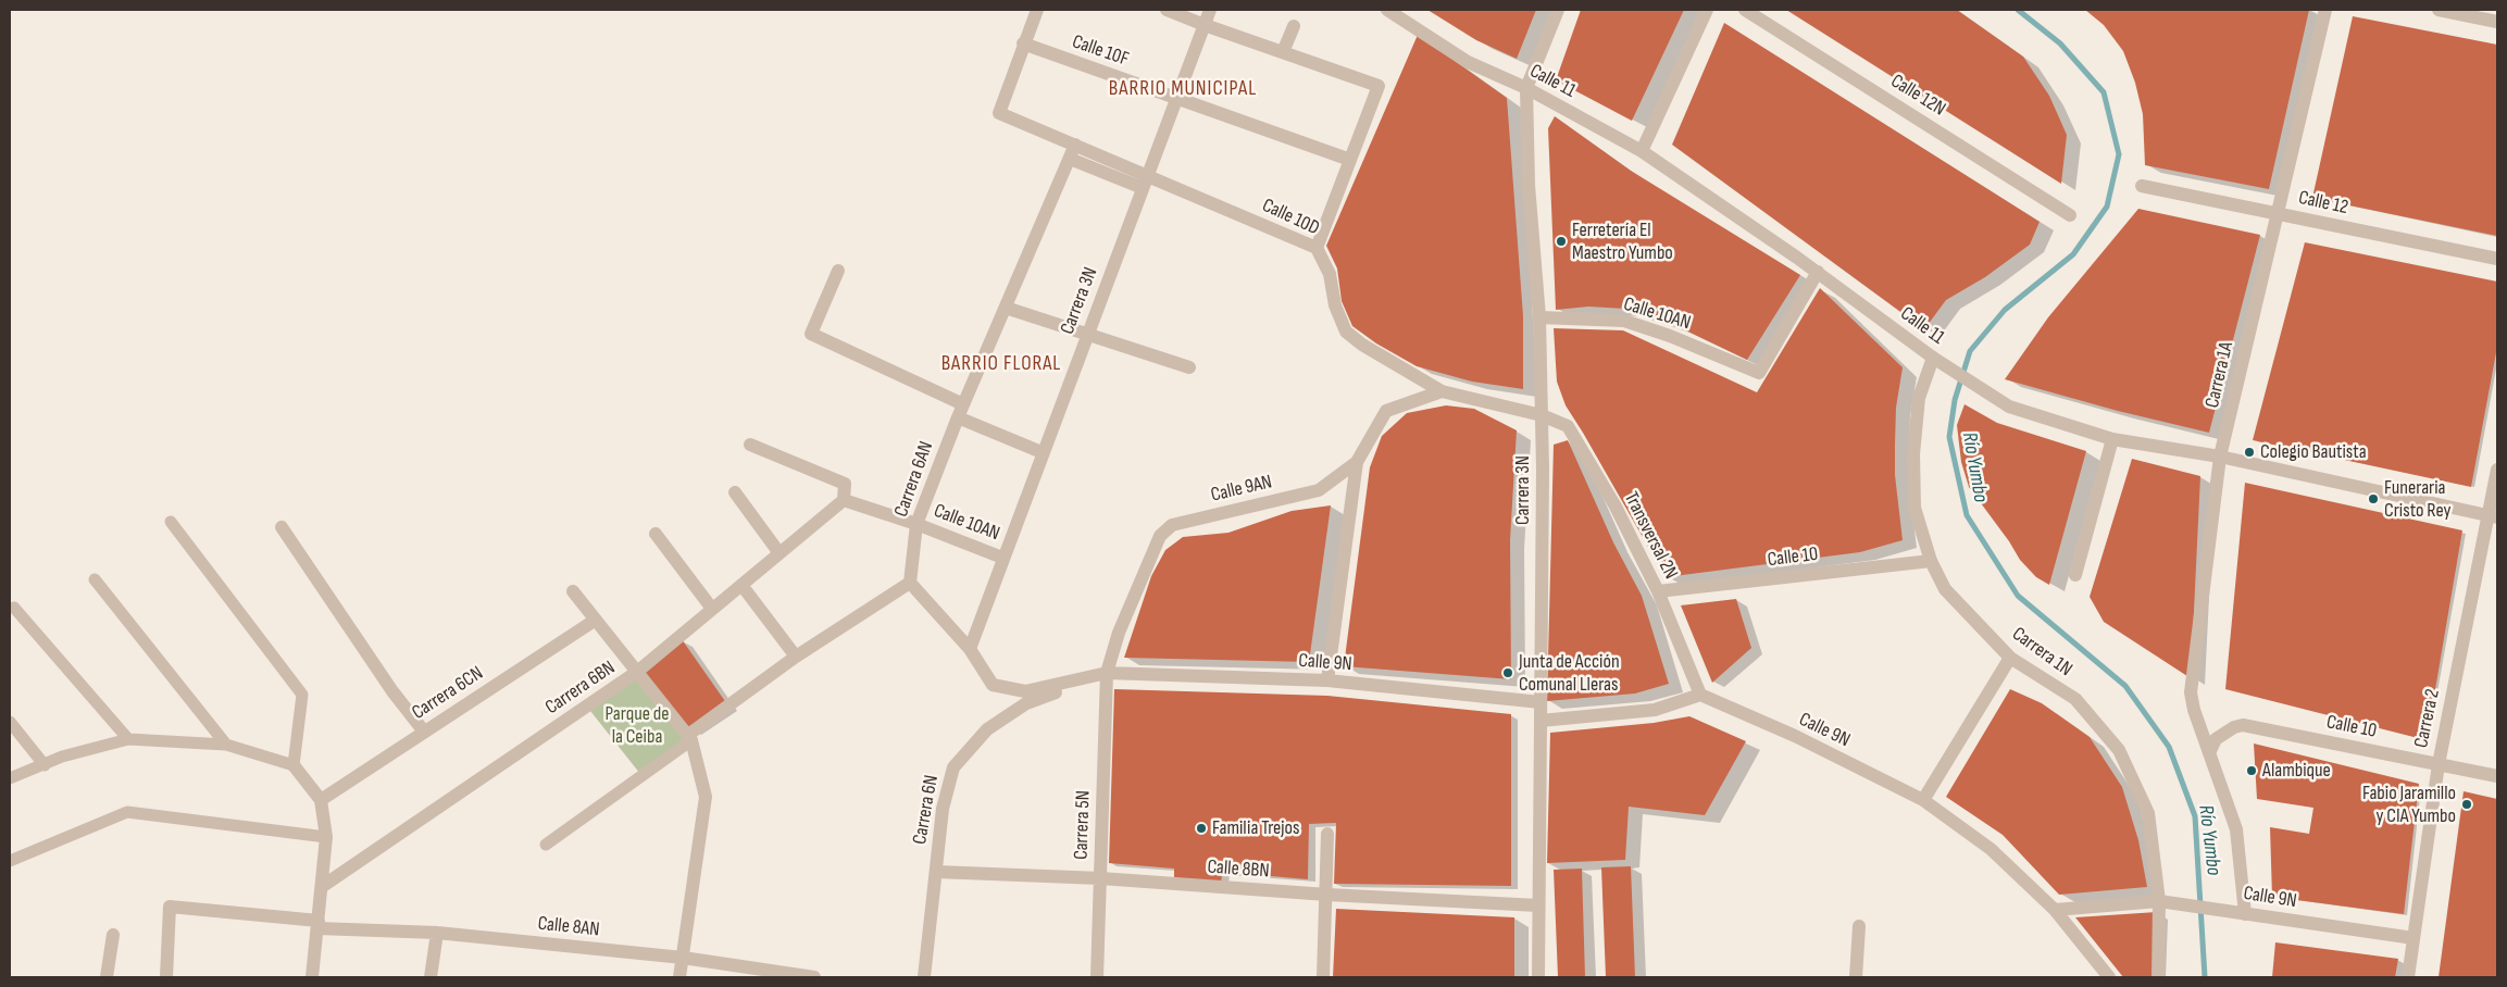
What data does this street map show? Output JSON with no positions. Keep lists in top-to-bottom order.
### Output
{
  "streets": {
    "street": [
      "Calle 10F",
      "Calle 11",
      "Calle 12N",
      "Calle 12",
      "Calle 10D",
      "Carrera 3N",
      "Calle 10AN",
      "Carrera 1A",
      "Carrera 6AN",
      "Calle 9AN",
      "Transversal 2N",
      "Calle 10",
      "Carrera 1N",
      "Calle 9N",
      "Carrera 6BN",
      "Carrera 6CN",
      "Carrera 2",
      "Carrera 6N",
      "Carrera 5N",
      "Calle 8BN",
      "Calle 8AN"
    ]
  },
  "crossings": [
    ["Calle 10F", "Calle 10D"],
    ["Calle 10F", "Carrera 3N"],
    ["Calle 11", "Carrera 3N"],
    ["Calle 11", "Calle 10AN"],
    ["Calle 11", "Carrera 1A"],
    ["Calle 11", "Carrera 1N"],
    ["Calle 11", "Carrera 2"],
    ["Calle 12", "Carrera 1A"],
    ["Calle 10D", "Carrera 3N"],
    ["Calle 10D", "Carrera 6AN"],
    ["Calle 10D", "Calle 9AN"],
    ["Calle 10D", "Transversal 2N"],
    ["Carrera 3N", "Calle 10AN"],
    ["Carrera 3N", "Transversal 2N"],
    ["Carrera 3N", "Calle 9N"],
    ["Carrera 3N", "Calle 8BN"],
    ["Calle 10AN", "Carrera 6AN"],
    ["Calle 10AN", "Carrera 6BN"],
    ["Carrera 1A", "Calle 10"],
    ["Carrera 1A", "Calle 9N"],
    ["Calle 9AN", "Calle 9N"],
    ["Calle 9AN", "Carrera 6N"],
    ["Calle 9AN", "Carrera 5N"],
    ["Transversal 2N", "Calle 10"],
    ["Transversal 2N", "Calle 9N"],
    ["Calle 10", "Carrera 1N"],
    ["Calle 10", "Carrera 2"],
    ["Carrera 1N", "Calle 9N"],
    ["Calle 9N", "Carrera 2"],
    ["Calle 9N", "Carrera 6N"],
    ["Calle 9N", "Carrera 5N"],
    ["Carrera 6N", "Carrera 5N"],
    ["Carrera 6N", "Calle 8BN"],
    ["Carrera 5N", "Calle 8BN"]
  ],
  "districts": ["BARRIO MUNICIPAL", "BARRIO FLORAL"],
  "water": ["Río Yumbo"],
  "parks": ["Parque de la Ceiba"],
  "places": [
    "Ferretería El Maestro Yumbo",
    "Colegio Bautista",
    "Funeraria Cristo Rey",
    "Junta de Acción Comunal Lleras",
    "Alambique",
    "Fabio Jaramillo y CIA Yumbo",
    "Familia Trejos"
  ]
}
